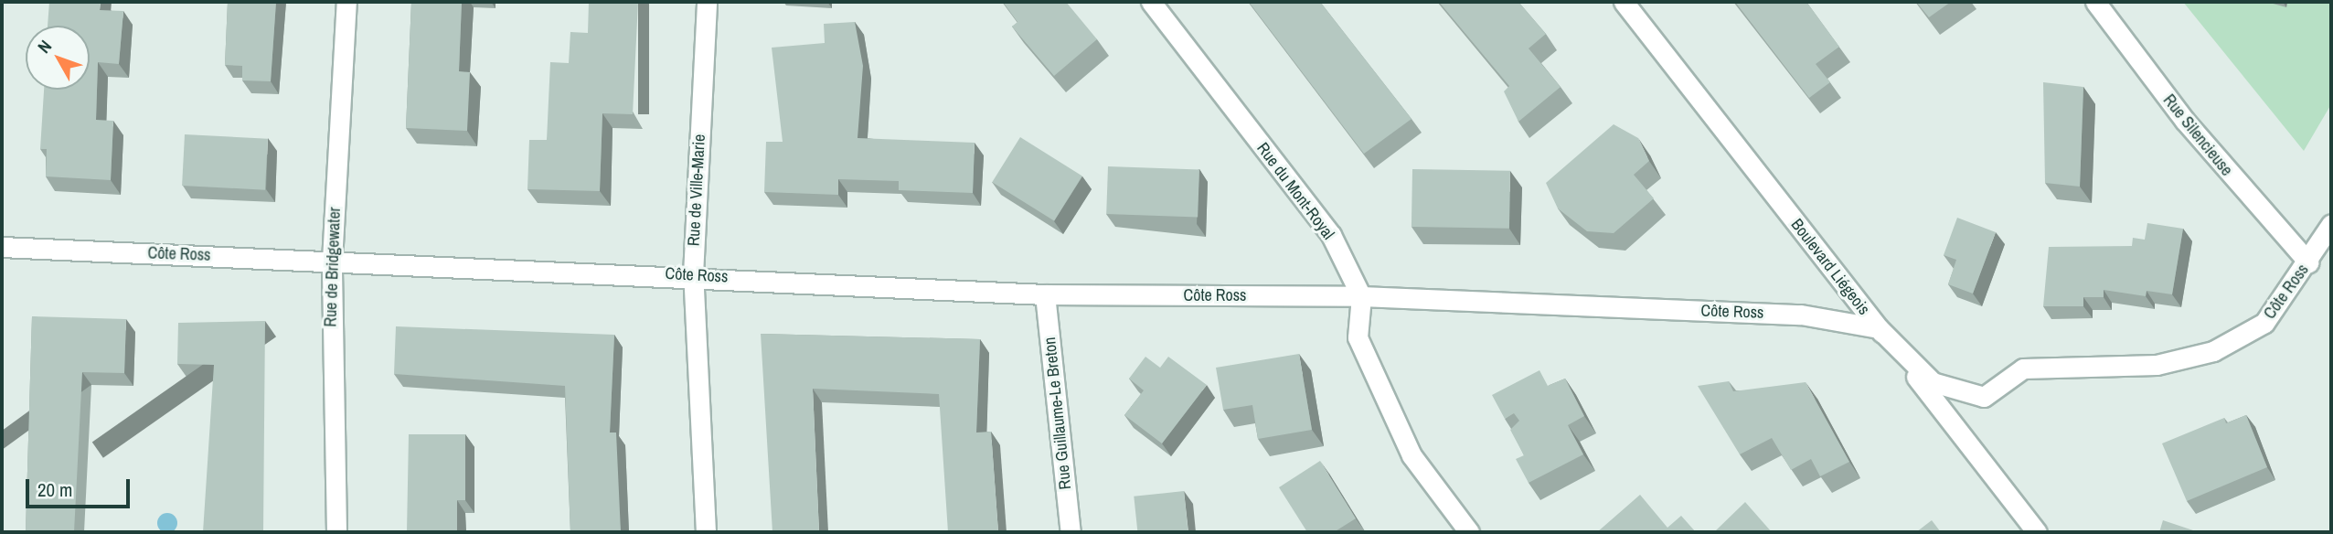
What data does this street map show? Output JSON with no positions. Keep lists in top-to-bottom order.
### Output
{
  "streets": {
    "street": [
      "Rue Silencieuse",
      "Rue de Ville-Marie",
      "Rue du Mont-Royal",
      "Côte Ross",
      "Rue de Bridgewater",
      "Boulevard Liégeois",
      "Rue Guillaume-Le Breton"
    ]
  },
  "crossings": [
    ["Rue Silencieuse", "Côte Ross"],
    ["Rue de Ville-Marie", "Côte Ross"],
    ["Rue du Mont-Royal", "Côte Ross"],
    ["Côte Ross", "Rue de Bridgewater"],
    ["Côte Ross", "Boulevard Liégeois"],
    ["Côte Ross", "Rue Guillaume-Le Breton"]
  ],
  "scale_bar": "20 m",
  "north": "top left"
}
